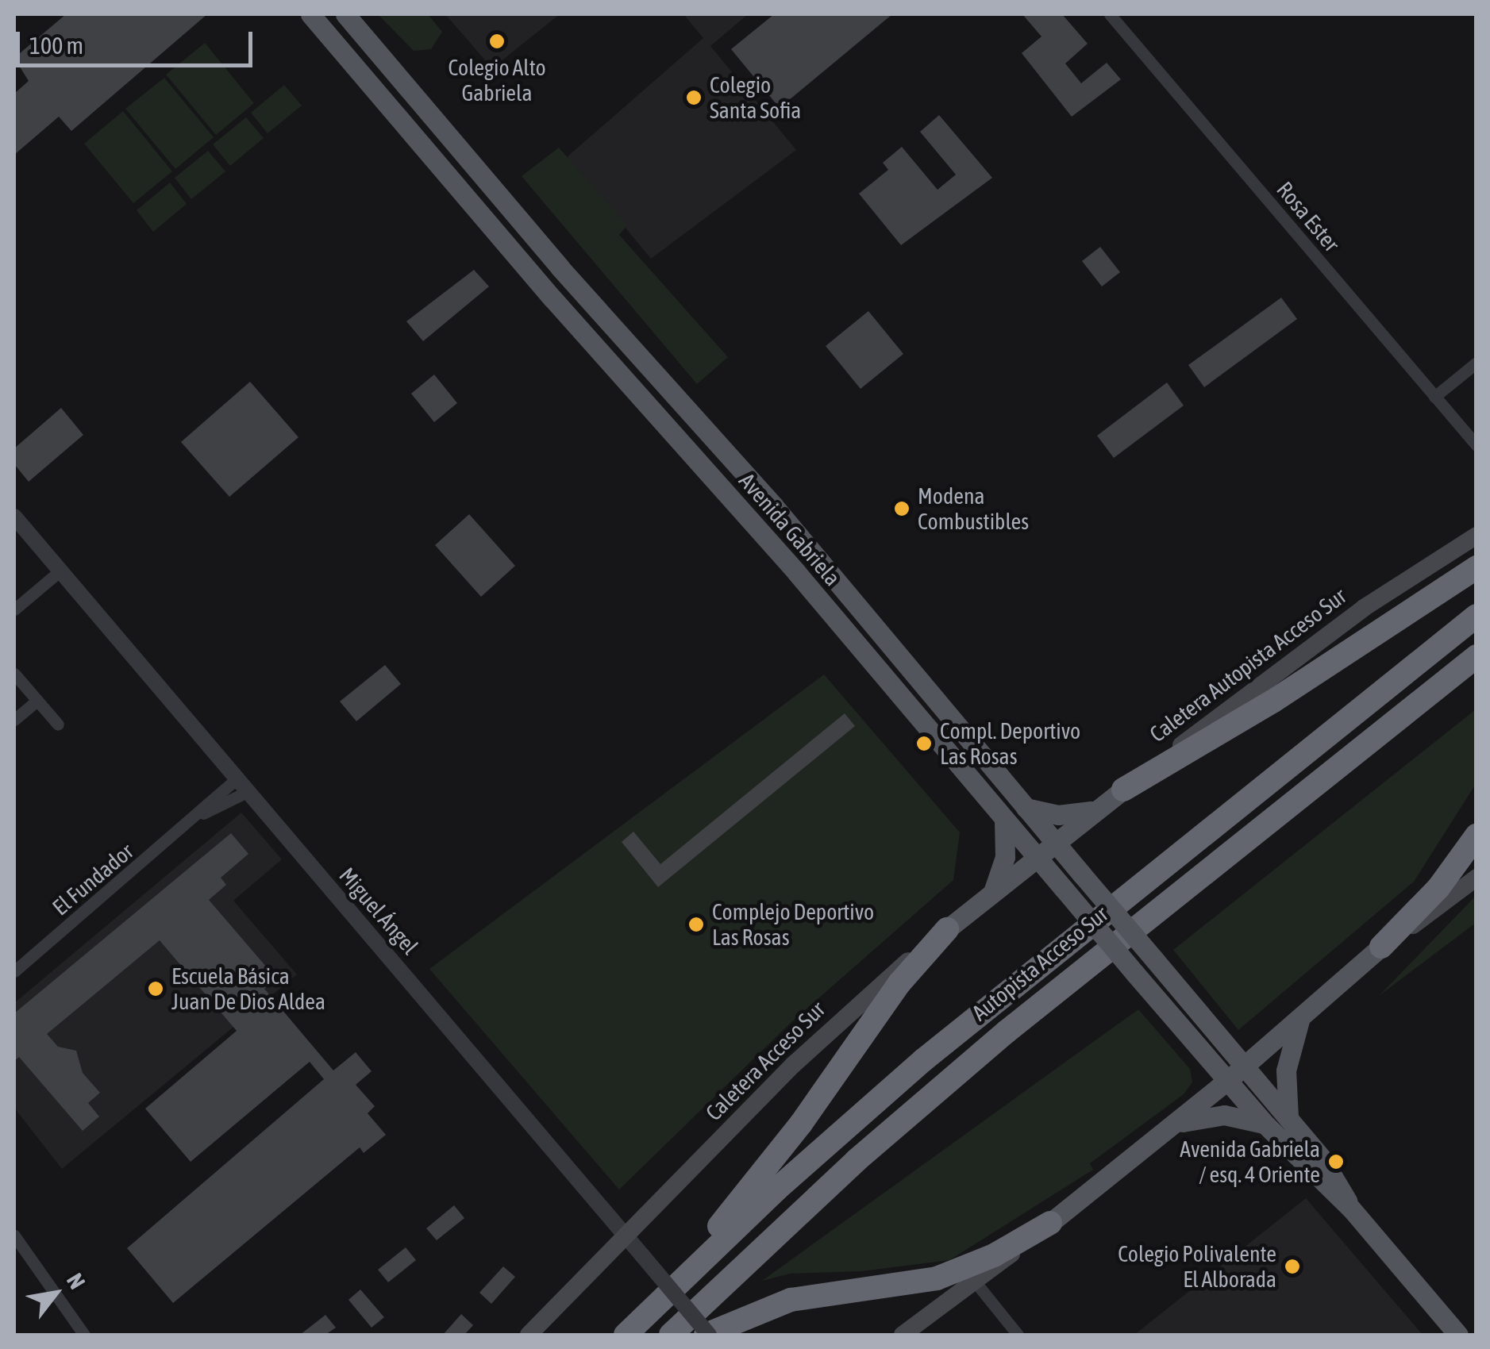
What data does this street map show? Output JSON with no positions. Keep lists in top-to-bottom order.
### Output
{
  "streets": {
    "highway": ["Autopista Acceso Sur"],
    "main road": ["Avenida Gabriela", "Caletera Autopista Acceso Sur", "Caletera Acceso Sur"],
    "street": ["Rosa Ester", "El Fundador", "Miguel Ángel"]
  },
  "crossings": [
    ["Avenida Gabriela", "Caletera Autopista Acceso Sur"],
    ["Avenida Gabriela", "Caletera Acceso Sur"],
    ["Caletera Autopista Acceso Sur", "Caletera Acceso Sur"],
    ["El Fundador", "Miguel Ángel"],
    ["Miguel Ángel", "Caletera Acceso Sur"]
  ],
  "places": [
    "Colegio Alto Gabriela",
    "Colegio Santa Sofia",
    "Modena Combustibles",
    "Compl. Deportivo Las Rosas",
    "Complejo Deportivo Las Rosas",
    "Escuela Básica Juan De Dios Aldea",
    "Avenida Gabriela / esq. 4 Oriente",
    "Colegio Polivalente El Alborada"
  ],
  "scale_bar": "100 m",
  "north": "top right"
}
